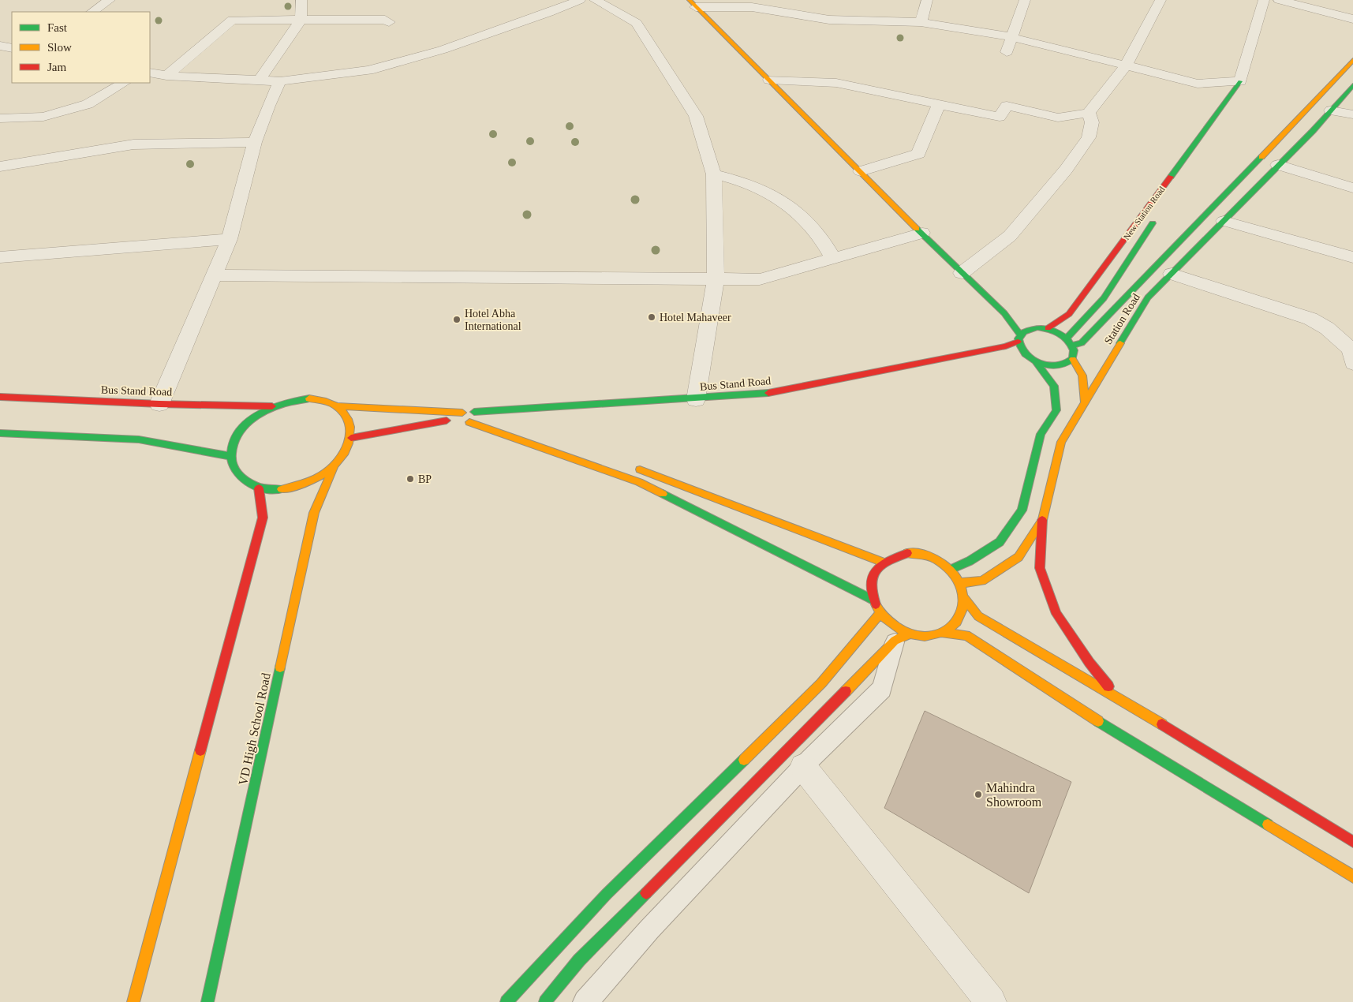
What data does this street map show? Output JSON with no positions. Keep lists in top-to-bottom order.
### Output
{
  "streets": {
    "main road": [
      "New Station Road",
      "Station Road",
      "Bus Stand Road",
      "VD High School Road"
    ]
  },
  "crossings": [
    ["New Station Road", "Station Road"],
    ["New Station Road", "Bus Stand Road"],
    ["Station Road", "Bus Stand Road"],
    ["Bus Stand Road", "VD High School Road"]
  ],
  "places": [
    "Hotel Mahaveer",
    "Hotel Abha International",
    "BP",
    "Mahindra Showroom"
  ],
  "legend": ["Fast", "Slow", "Jam"]
}
